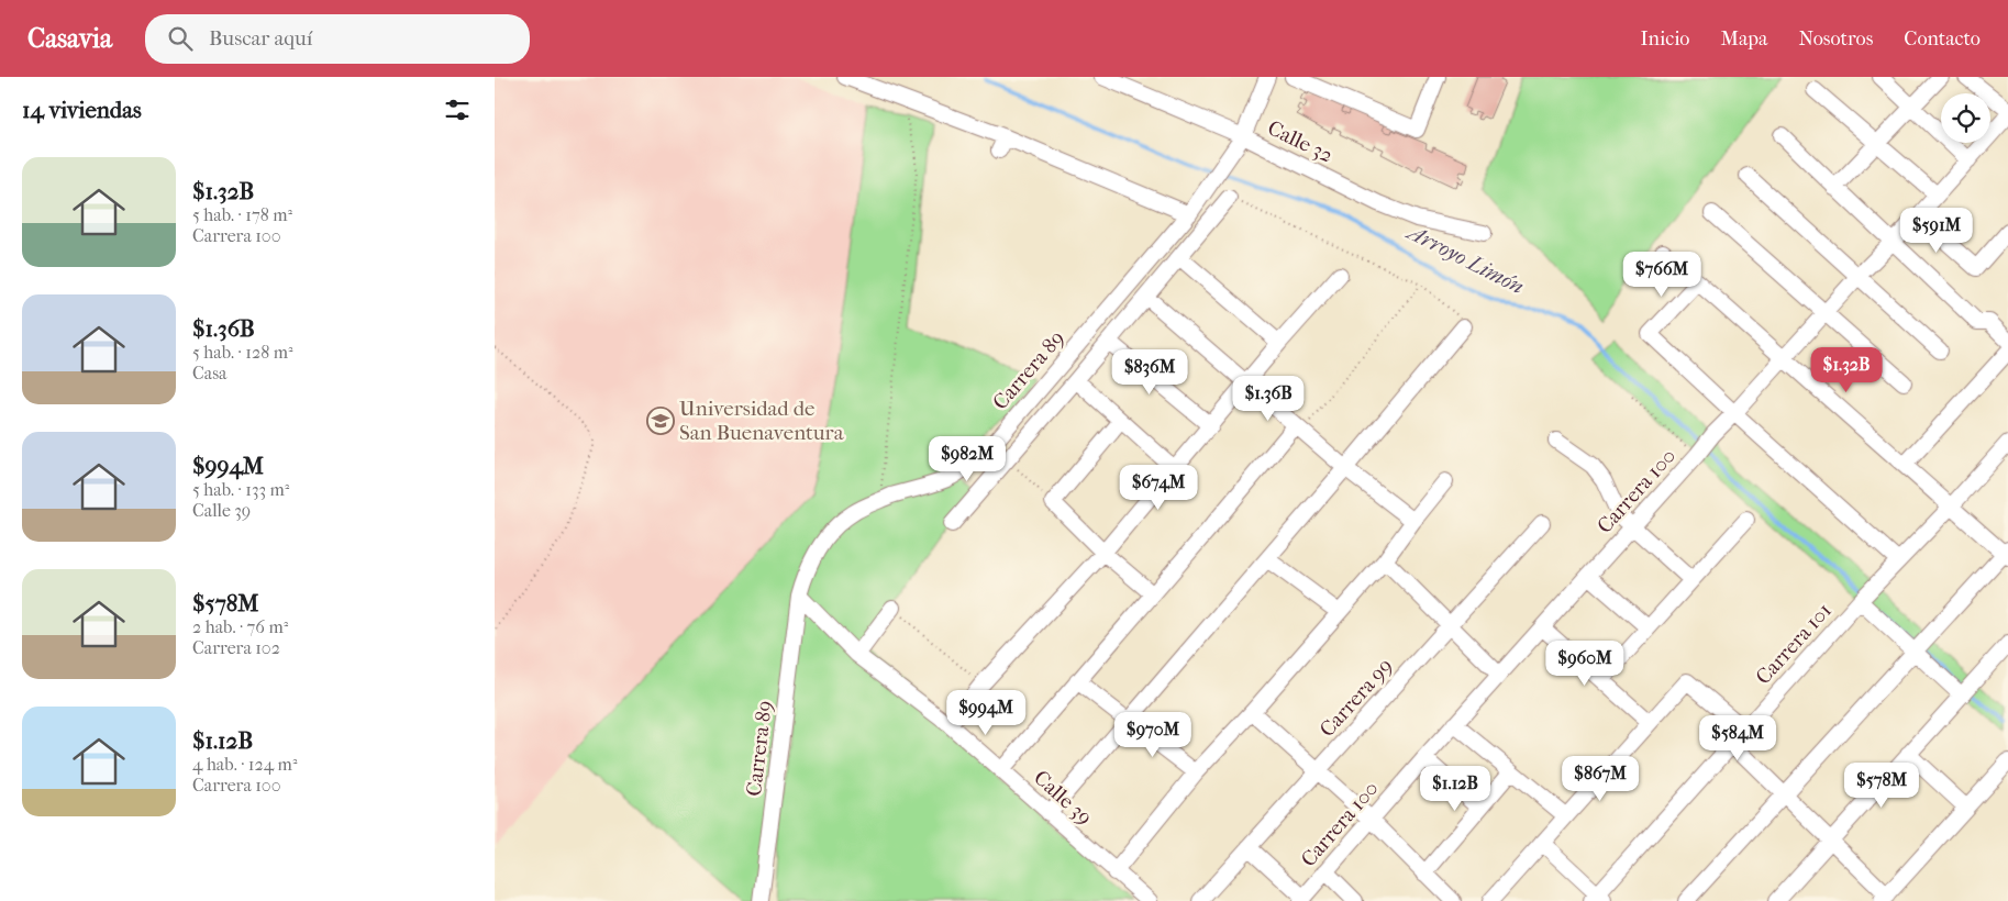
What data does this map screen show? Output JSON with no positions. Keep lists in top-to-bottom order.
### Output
{
  "streets": {
    "street": [
      "Calle 32",
      "Carrera 89",
      "Carrera 100",
      "Carrera 101",
      "Carrera 99",
      "Calle 39"
    ]
  },
  "crossings": [
    ["Calle 32", "Carrera 89"],
    ["Carrera 89", "Calle 39"]
  ],
  "water": ["Arroyo Limón"],
  "places": {
    "school or university": ["Universidad de San Buenaventura"]
  },
  "page": {
    "header": "Casavia",
    "search": "Buscar aquí",
    "nav": [
      "Inicio",
      "Mapa",
      "Nosotros",
      "Contacto"
    ],
    "heading": "14 viviendas",
    "list": [
      {
        "name": "$1.32B",
        "note": "5 hab. · 178 m² · Carrera 100"
      },
      {
        "name": "$1.36B",
        "note": "5 hab. · 128 m² · Casa"
      },
      {
        "name": "$994M",
        "note": "5 hab. · 133 m² · Calle 39"
      },
      {
        "name": "$578M",
        "note": "2 hab. · 76 m² · Carrera 102"
      },
      {
        "name": "$1.12B",
        "note": "4 hab. · 124 m² · Carrera 100"
      }
    ],
    "price": [
      "$591M",
      "$766M",
      "$1.32B",
      "$836M",
      "$1.36B",
      "$982M",
      "$674M",
      "$960M",
      "$994M",
      "$970M",
      "$584M",
      "$867M",
      "$578M",
      "$1.12B"
    ]
  }
}
